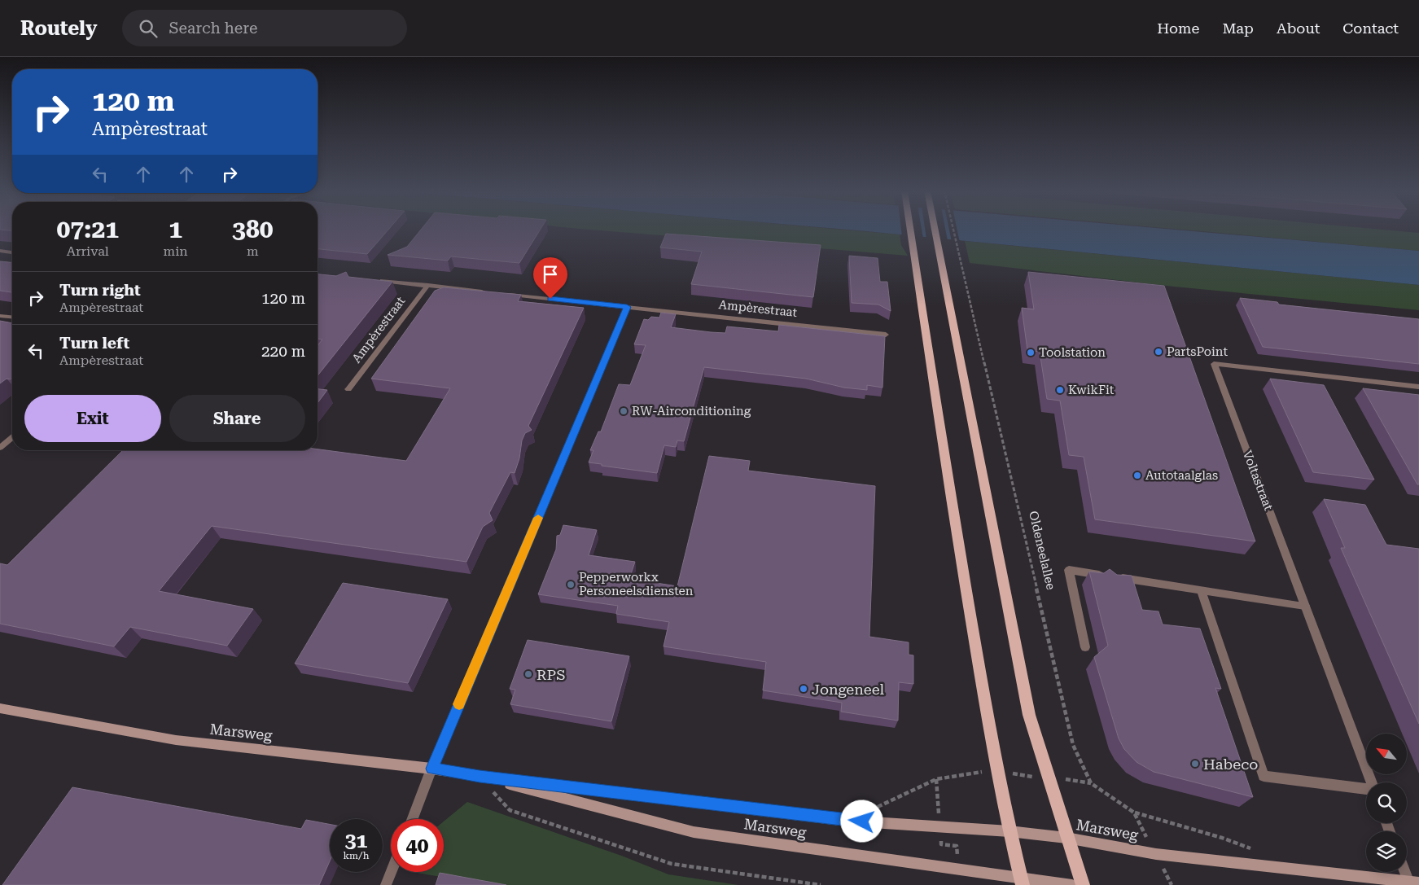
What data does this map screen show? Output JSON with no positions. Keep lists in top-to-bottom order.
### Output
{
  "streets": {
    "street": ["Ampèrestraat", "Voltastraat", "Marsweg"],
    "path": ["Oldeneelallee"]
  },
  "places": [
    "PartsPoint",
    "Toolstation",
    "KwikFit",
    "RW-Airconditioning",
    "Autotaalglas",
    "Pepperworkx Personeelsdiensten",
    "RPS",
    "Jongeneel",
    "Habeco"
  ],
  "north": "top left",
  "page": {
    "header": "Routely",
    "search": "Search here",
    "nav": [
      "Home",
      "Map",
      "About",
      "Contact"
    ],
    "turn": ["120 m", "Ampèrestraat"],
    "eta": [
      "07:21",
      "Arrival",
      "1",
      "min",
      "380",
      "m"
    ],
    "list": [
      {
        "name": "Turn right",
        "note": "Ampèrestraat",
        "value": "120 m"
      },
      {
        "name": "Turn left",
        "note": "Ampèrestraat",
        "value": "220 m"
      }
    ],
    "buttons": ["Exit", "Share"],
    "speed": "31 km/h",
    "limit": "40"
  }
}
